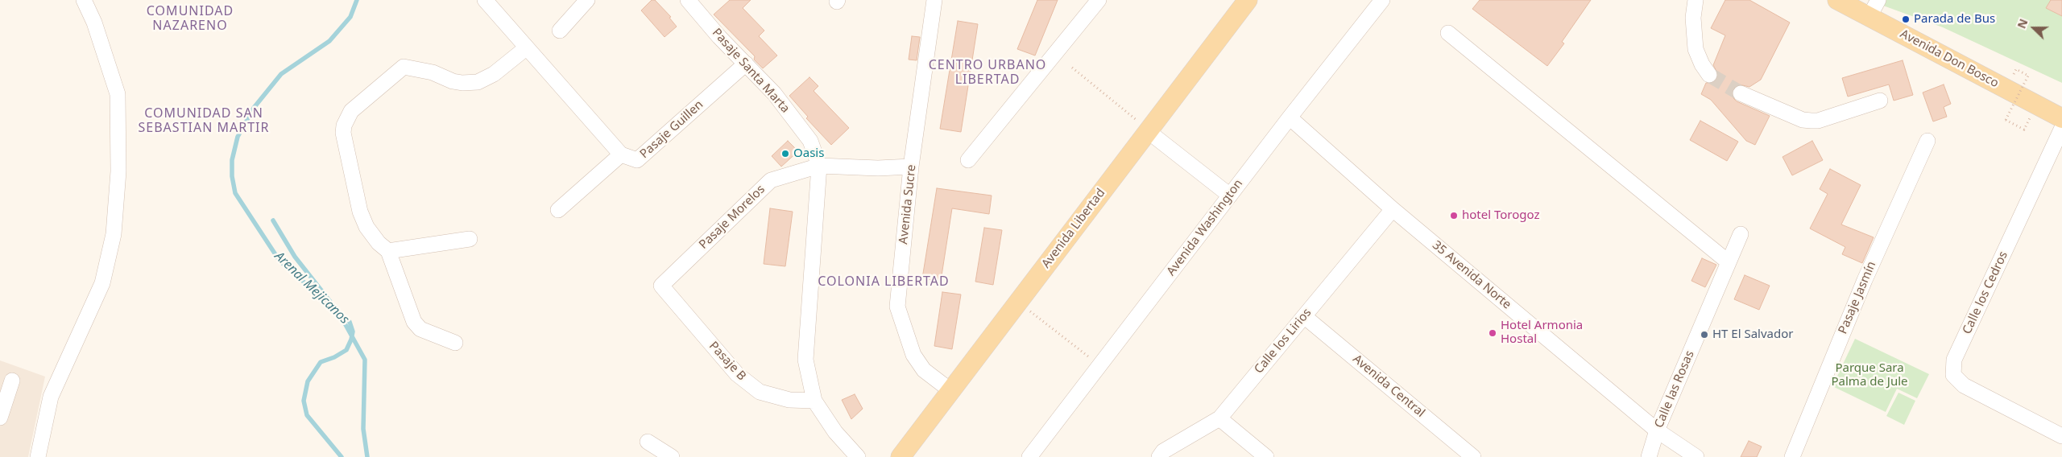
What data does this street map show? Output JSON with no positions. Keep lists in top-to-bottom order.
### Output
{
  "streets": {
    "main road": ["Avenida Don Bosco", "Avenida Libertad"],
    "street": [
      "Pasaje Santa Marta",
      "Pasaje Guillen",
      "Avenida Sucre",
      "Pasaje Morelos",
      "Avenida Washington",
      "35 Avenida Norte",
      "Calle los Cedros",
      "Pasaje Jasmín",
      "Calle los Lirios",
      "Pasaje B",
      "Avenida Central",
      "Calle las Rosas"
    ]
  },
  "crossings": [
    ["Pasaje Santa Marta", "Pasaje Guillen"],
    ["Pasaje Santa Marta", "Pasaje Morelos"],
    ["Avenida Sucre", "Pasaje Morelos"],
    ["Avenida Sucre", "Avenida Libertad"],
    ["Pasaje Morelos", "Pasaje B"],
    ["Avenida Washington", "35 Avenida Norte"],
    ["35 Avenida Norte", "Calle los Lirios"],
    ["35 Avenida Norte", "Calle las Rosas"],
    ["Calle los Lirios", "Avenida Central"]
  ],
  "districts": [
    "COMUNIDAD NAZARENO",
    "CENTRO URBANO LIBERTAD",
    "COMUNIDAD SAN SEBASTIAN MARTIR",
    "COLONIA LIBERTAD"
  ],
  "water": ["Arenal Mejicanos"],
  "parks": ["Parque Sara Palma de Jule"],
  "places": [
    "Parada de Bus",
    "Oasis",
    "hotel Torogoz",
    "Hotel Armonia Hostal",
    "HT El Salvador"
  ],
  "north": "left"
}
